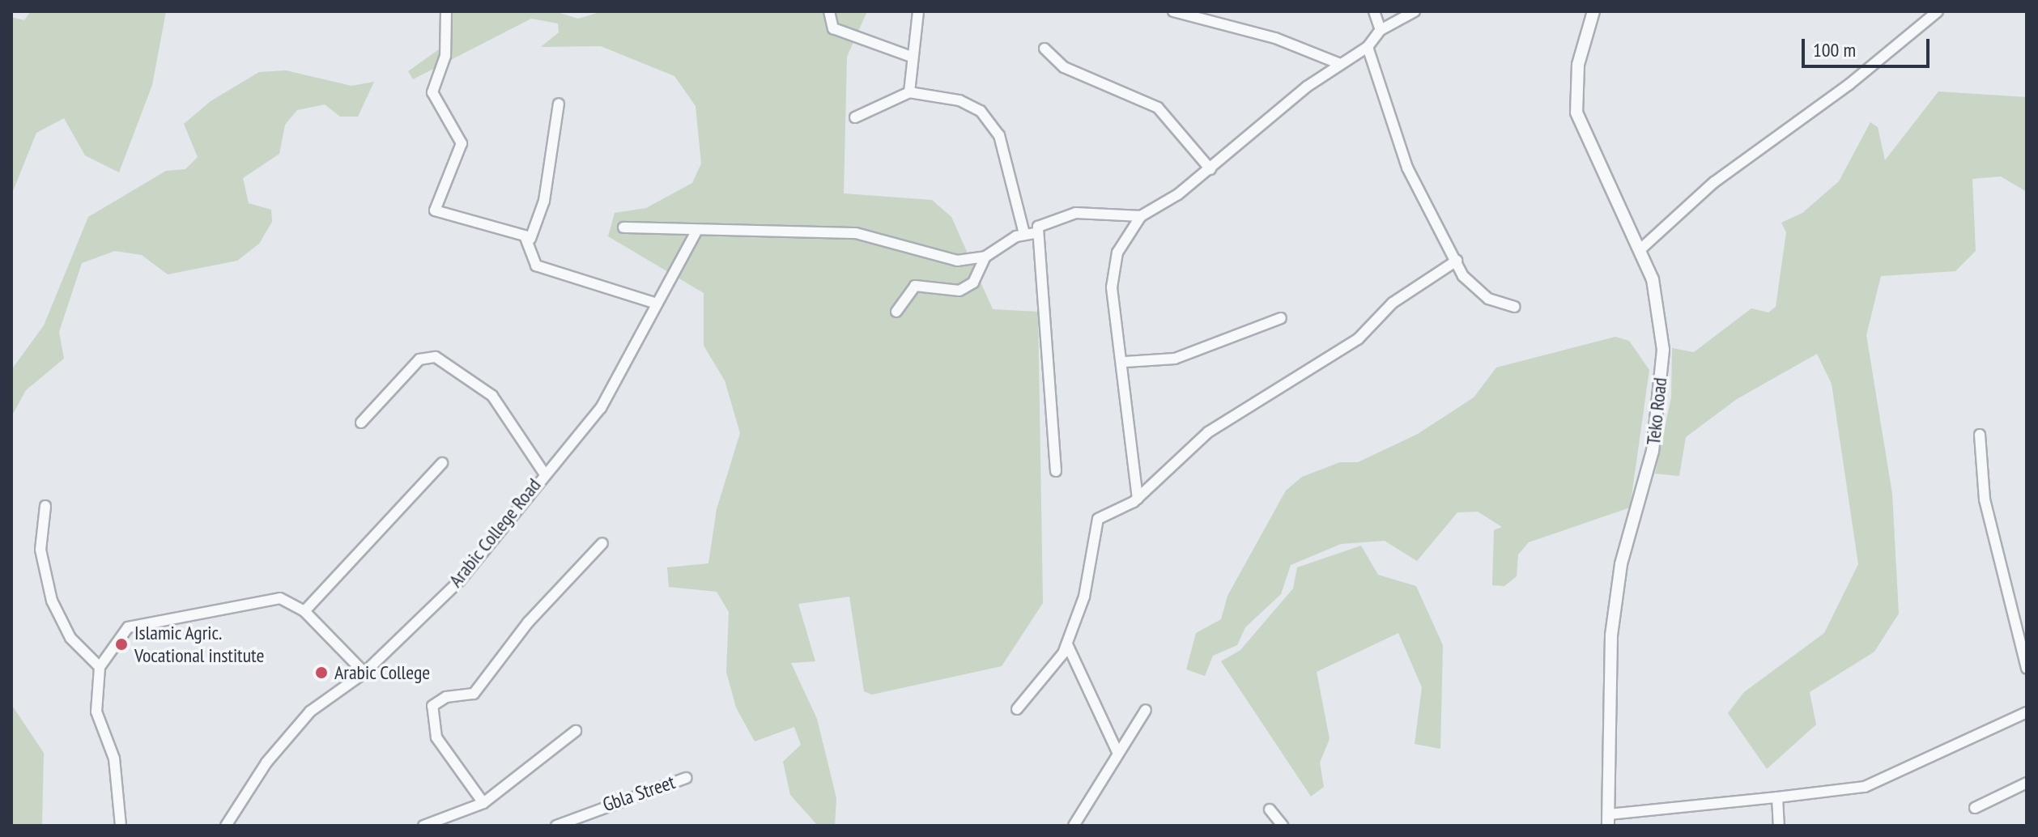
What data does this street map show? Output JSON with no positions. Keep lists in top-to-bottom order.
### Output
{
  "streets": {
    "street": ["Teko Road", "Arabic College Road", "Gbla Street"]
  },
  "places": ["Islamic Agric. Vocational institute", "Arabic College"],
  "scale_bar": "100 m"
}
